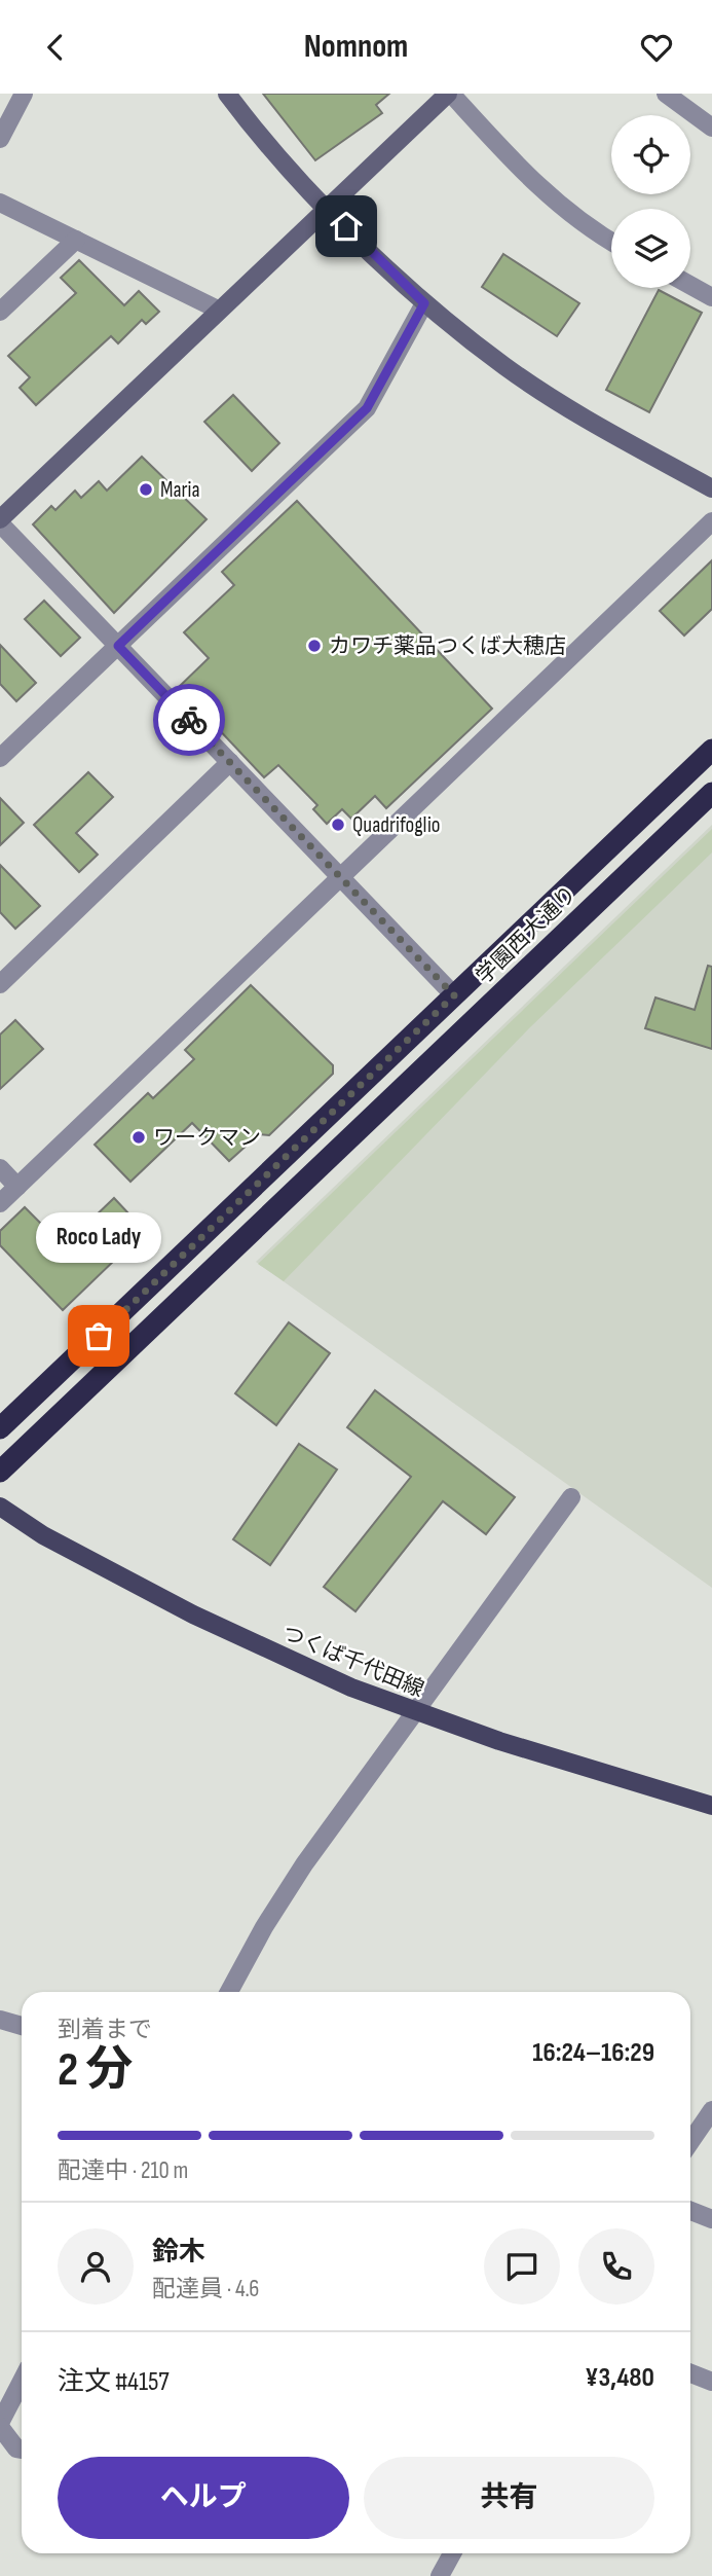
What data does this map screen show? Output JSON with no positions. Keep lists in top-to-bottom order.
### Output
{
  "streets": {
    "highway": ["学園西大通り"],
    "main road": ["つくば千代田線"]
  },
  "places": [
    "Maria",
    "カワチ薬品つくば大穂店",
    "Quadrifoglio",
    "ワークマン",
    "Roco Lady"
  ],
  "page": {
    "header": "Nomnom",
    "bubble": "Roco Lady",
    "heading": ["2 分", "到着まで", "16:24–16:29"],
    "panel": [
      "鈴木",
      "配達員 · 4.6",
      "注文 #4157",
      "¥3,480"
    ],
    "bar": "配達中 · 210 m",
    "buttons": ["ヘルプ", "共有"]
  }
}
